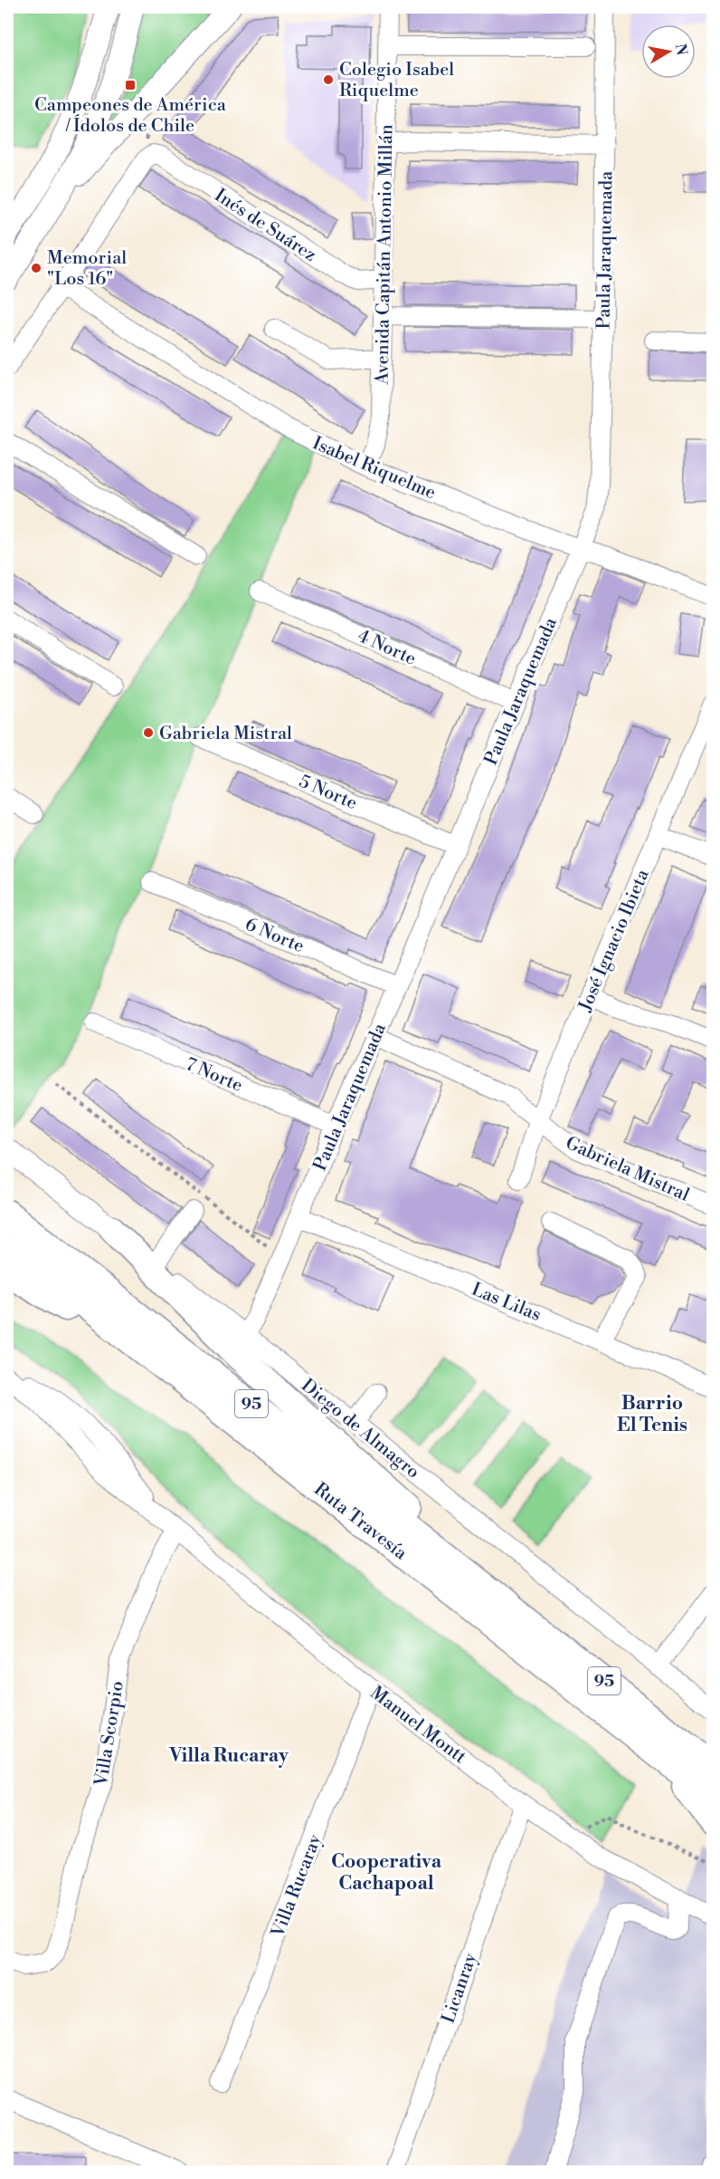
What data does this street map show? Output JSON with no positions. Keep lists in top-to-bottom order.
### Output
{
  "streets": {
    "highway": ["95", "Ruta Travesía"],
    "main road": ["Diego de Almagro"],
    "street": [
      "Inés de Suárez",
      "Paula Jaraquemada",
      "Avenida Capitán Antonio Millán",
      "Isabel Riquelme",
      "4 Norte",
      "5 Norte",
      "6 Norte",
      "José Ignacio Ibieta",
      "7 Norte",
      "Gabriela Mistral",
      "Las Lilas",
      "Manuel Montt",
      "Villa Scorpio",
      "Villa Rucaray",
      "Licanray"
    ]
  },
  "crossings": [
    ["Inés de Suárez", "Avenida Capitán Antonio Millán"],
    ["Inés de Suárez", "Isabel Riquelme"],
    ["Paula Jaraquemada", "Isabel Riquelme"],
    ["Paula Jaraquemada", "4 Norte"],
    ["Paula Jaraquemada", "5 Norte"],
    ["Paula Jaraquemada", "6 Norte"],
    ["Paula Jaraquemada", "7 Norte"],
    ["Paula Jaraquemada", "Gabriela Mistral"],
    ["Paula Jaraquemada", "Las Lilas"],
    ["Paula Jaraquemada", "Diego de Almagro"],
    ["Avenida Capitán Antonio Millán", "Isabel Riquelme"],
    ["José Ignacio Ibieta", "Gabriela Mistral"],
    ["Manuel Montt", "Villa Scorpio"],
    ["Manuel Montt", "Villa Rucaray"],
    ["Manuel Montt", "Licanray"]
  ],
  "districts": ["Barrio El Tenis", "Villa Rucaray", "Cooperativa Cachapoal"],
  "places": {
    "other": ["Colegio Isabel Riquelme", "Memorial \"Los 16\"", "Gabriela Mistral"],
    "transit": ["Campeones de América / Ídolos de Chile"]
  },
  "north": "right"
}
